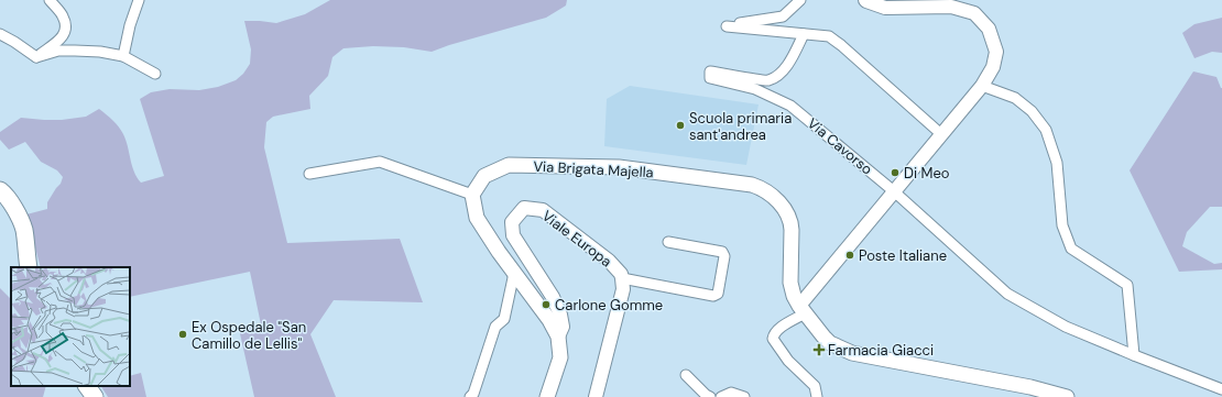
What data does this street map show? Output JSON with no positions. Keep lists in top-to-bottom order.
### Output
{
  "streets": {
    "main road": ["Via Brigata Majella"],
    "street": ["Via Cavorso", "Viale Europa"]
  },
  "places": {
    "other": [
      "Scuola primaria sant'andrea",
      "Di Meo",
      "Poste Italiane",
      "Carlone Gomme",
      "Ex Ospedale \"San Camillo de Lellis\""
    ],
    "health": ["Farmacia Giacci"]
  }
}
